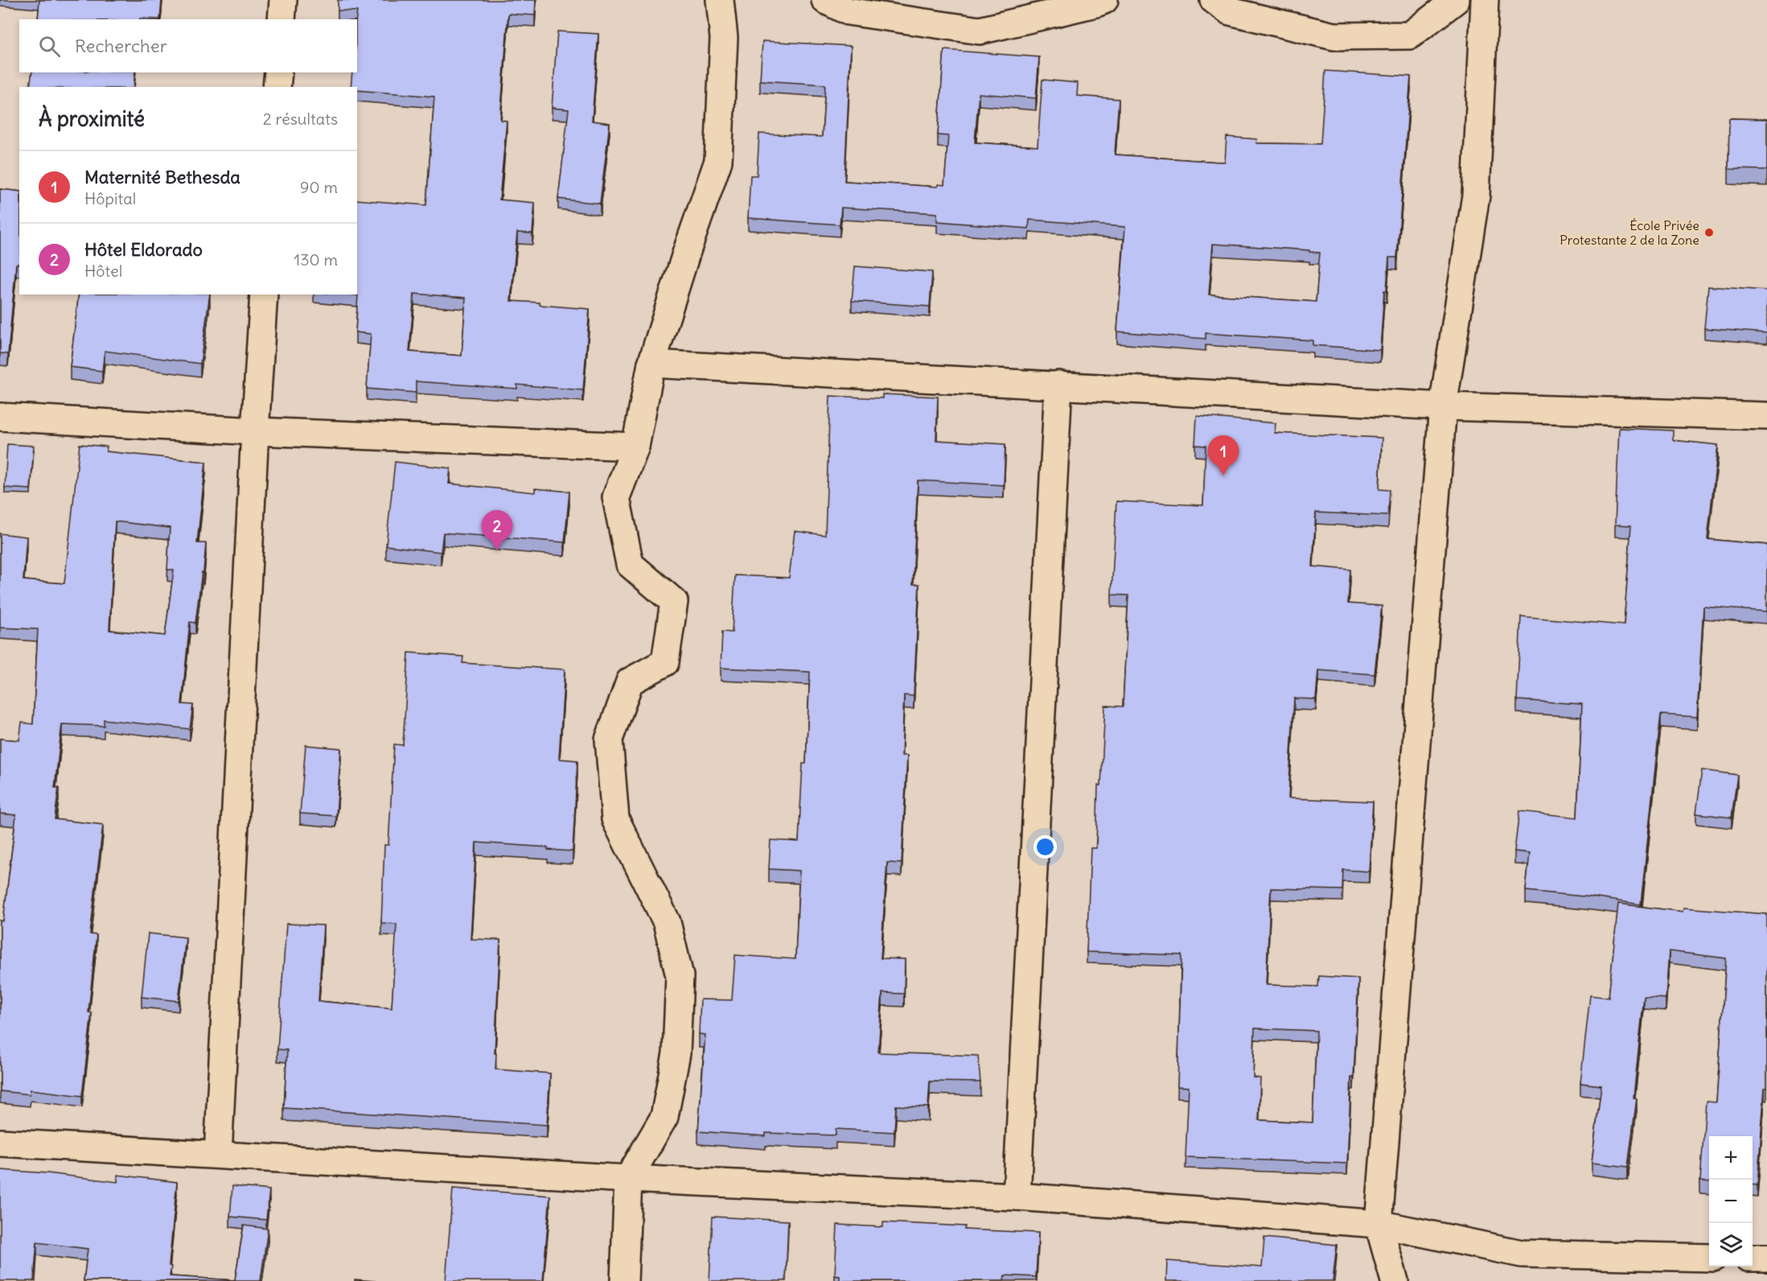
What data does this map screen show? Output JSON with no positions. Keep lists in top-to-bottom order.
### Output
{
  "places": ["École Privée Protestante 2 de la Zone"],
  "page": {
    "search": "Rechercher",
    "heading": ["À proximité", "2 résultats"],
    "list": [
      {
        "mark": "1",
        "name": "Maternité Bethesda",
        "note": "Hôpital",
        "value": "90 m"
      },
      {
        "mark": "2",
        "name": "Hôtel Eldorado",
        "note": "Hôtel",
        "value": "130 m"
      }
    ],
    "pins": ["1", "2"],
    "map_buttons": ["+", "−"]
  }
}
